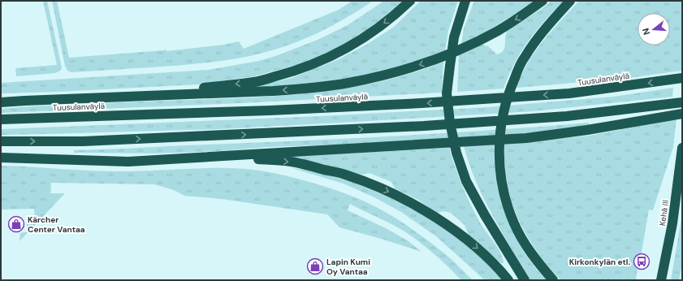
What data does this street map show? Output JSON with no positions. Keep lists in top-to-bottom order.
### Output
{
  "streets": {
    "highway": ["Tuusulanväylä", "Kehä III"]
  },
  "places": {
    "shop": ["Kärcher Center Vantaa", "Lapin Kumi Oy Vantaa"],
    "bus stop": ["Kirkonkylän etl."]
  },
  "north": "left"
}
